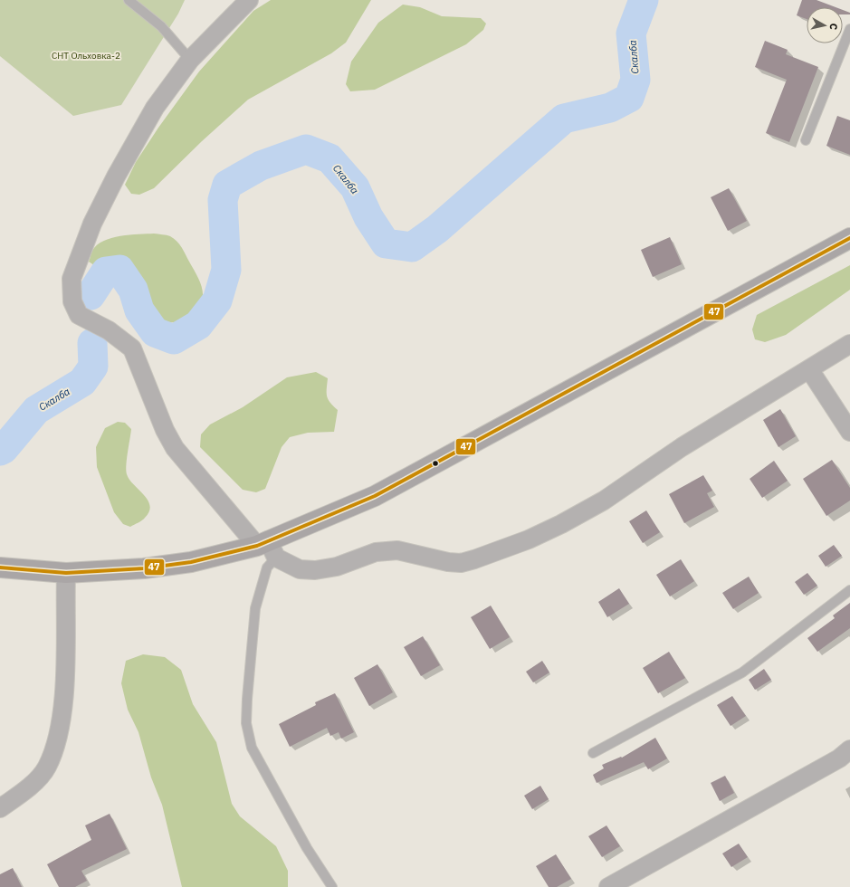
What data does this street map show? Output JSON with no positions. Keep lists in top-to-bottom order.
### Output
{
  "water": ["Скалба"],
  "parks": ["СНТ Ольховка-2"],
  "lines": ["transit line 47"],
  "north": "right"
}
